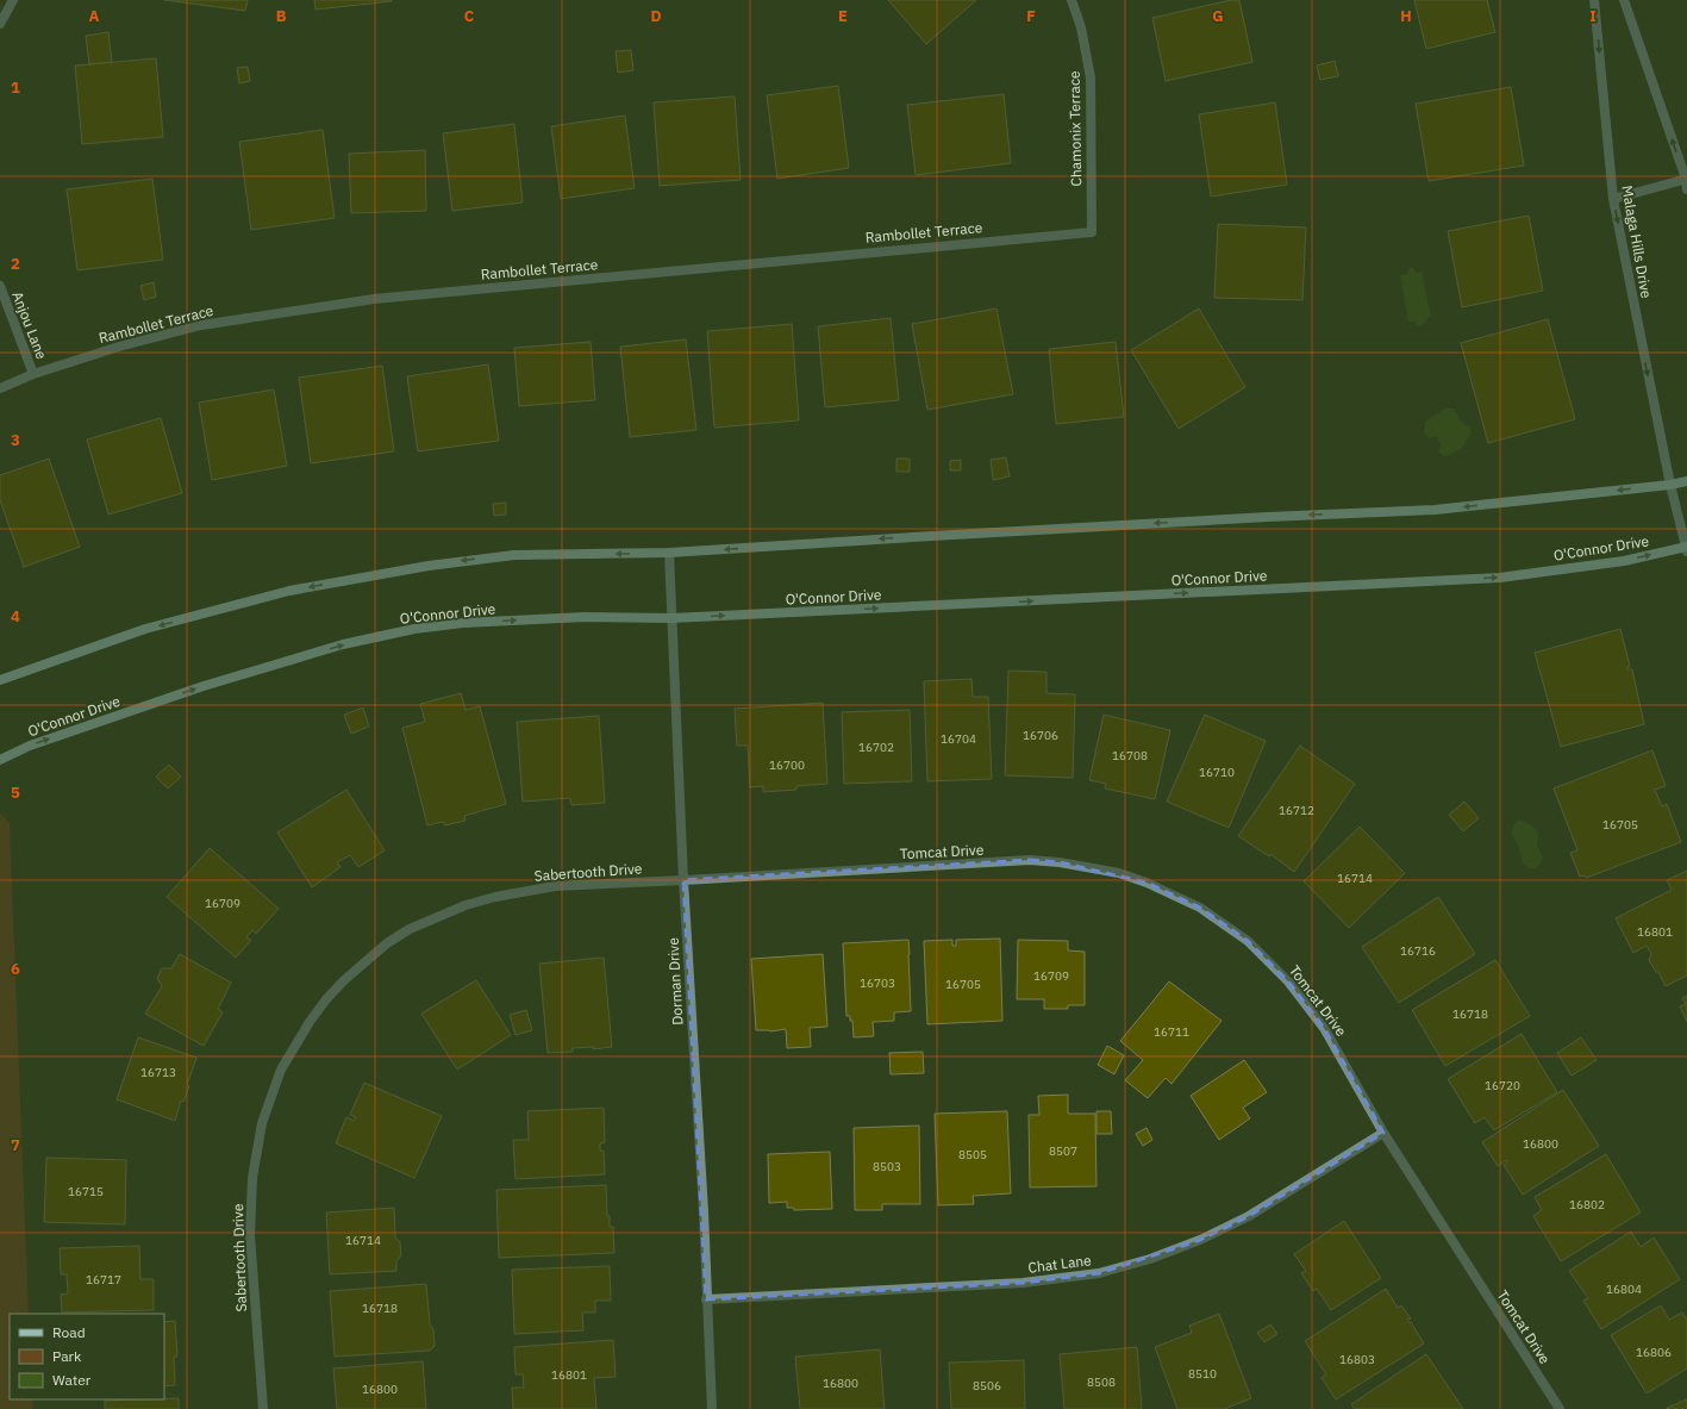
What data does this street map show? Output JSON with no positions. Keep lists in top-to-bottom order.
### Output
{
  "streets": {
    "main road": ["O'Connor Drive"],
    "street": [
      "Chamonix Terrace",
      "Rambollet Terrace",
      "Malaga Hills Drive",
      "Anjou Lane",
      "Tomcat Drive",
      "Sabertooth Drive",
      "Dorman Drive",
      "Chat Lane"
    ]
  },
  "crossings": [
    ["Chamonix Terrace", "Rambollet Terrace"],
    ["Rambollet Terrace", "Anjou Lane"],
    ["Malaga Hills Drive", "O'Connor Drive"],
    ["O'Connor Drive", "Dorman Drive"],
    ["Tomcat Drive", "Sabertooth Drive"],
    ["Tomcat Drive", "Dorman Drive"],
    ["Tomcat Drive", "Chat Lane"],
    ["Sabertooth Drive", "Dorman Drive"],
    ["Dorman Drive", "Chat Lane"]
  ],
  "house_numbers": [
    "16706",
    "16704",
    "16702",
    "16708",
    "16700",
    "16710",
    "16712",
    "16705",
    "16714",
    "16709",
    "16801",
    "16716",
    "16709",
    "16703",
    "16705",
    "16718",
    "16711",
    "16713",
    "16720",
    "16800",
    "8507",
    "8505",
    "8503",
    "16715",
    "16802",
    "16714",
    "16717",
    "16804",
    "16718",
    "16806",
    "16803",
    "8510",
    "16801",
    "8508",
    "16800",
    "8506",
    "16800"
  ],
  "legend": ["Road", "Park", "Water"],
  "grid": {
    "columns": [
      "A",
      "B",
      "C",
      "D",
      "E",
      "F",
      "G",
      "H",
      "I"
    ],
    "rows": [
      "1",
      "2",
      "3",
      "4",
      "5",
      "6",
      "7"
    ]
  }
}
